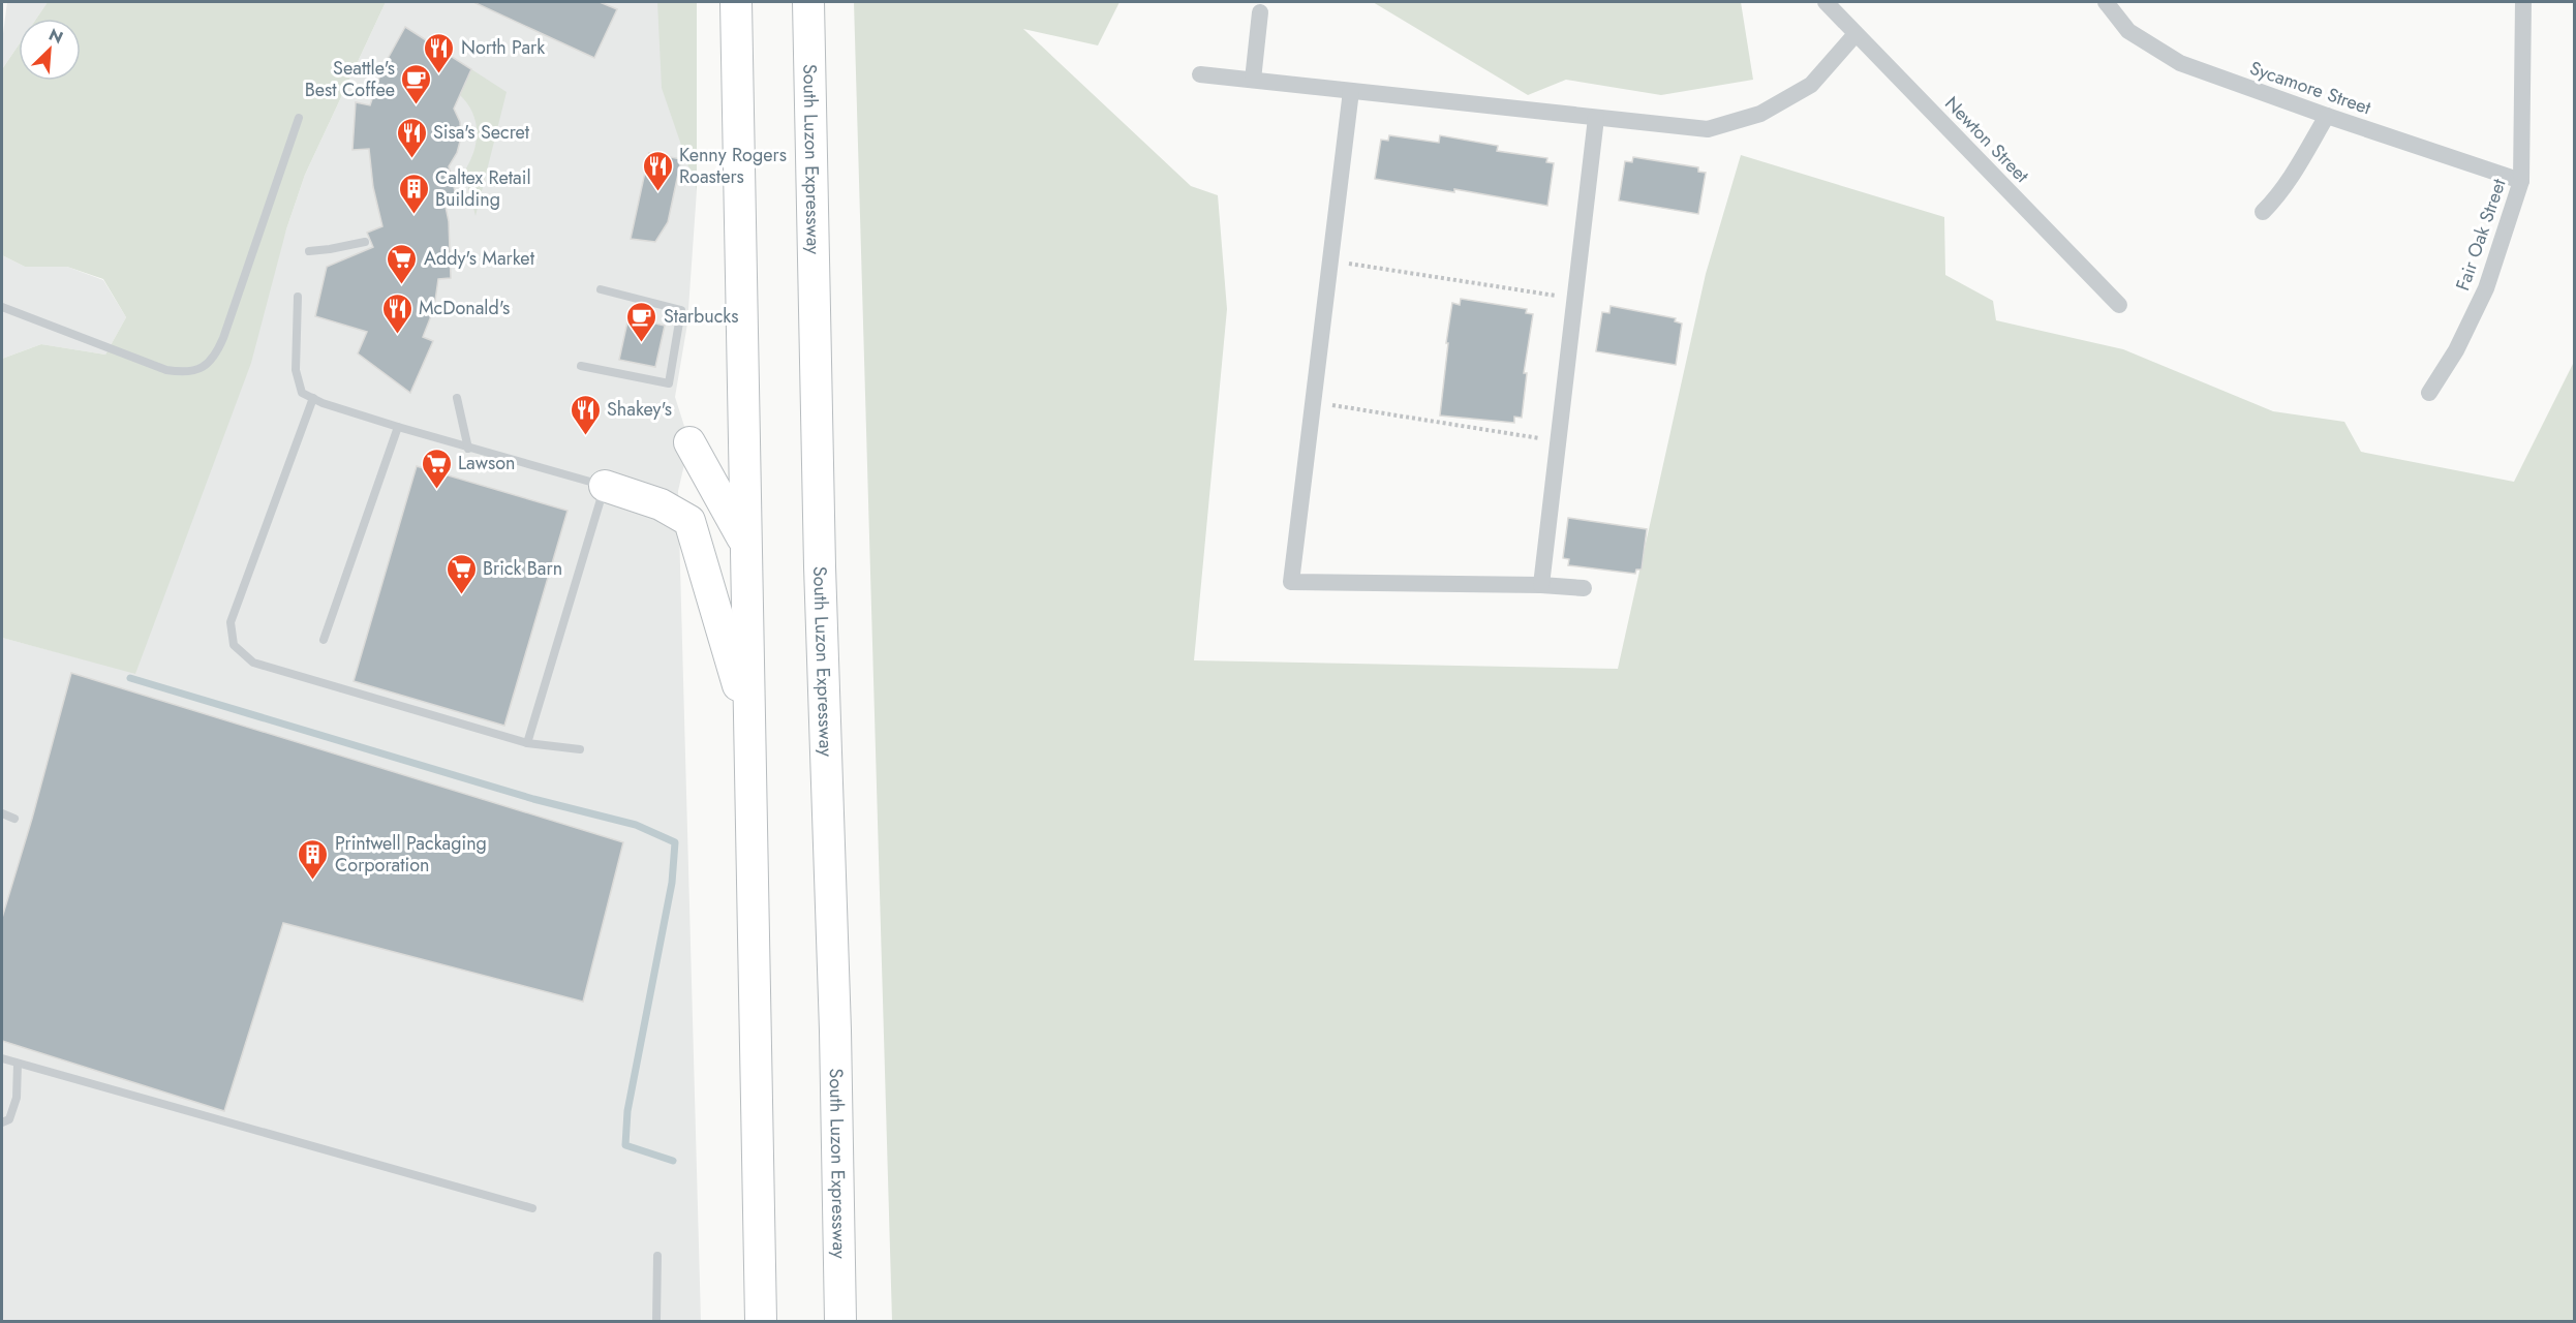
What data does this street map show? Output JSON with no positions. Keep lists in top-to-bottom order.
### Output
{
  "streets": {
    "highway": ["South Luzon Expressway"],
    "street": ["Sycamore Street", "Newton Street", "Fair Oak Street"]
  },
  "crossings": [
    ["Sycamore Street", "Fair Oak Street"]
  ],
  "places": {
    "restaurant": [
      "North Park",
      "Sisa's Secret",
      "Kenny Rogers Roasters",
      "McDonald's",
      "Shakey's"
    ],
    "cafe": ["Seattle's Best Coffee", "Starbucks"],
    "building": ["Caltex Retail Building", "Printwell Packaging Corporation"],
    "supermarket": ["Addy's Market", "Lawson", "Brick Barn"]
  },
  "north": "top right"
}
